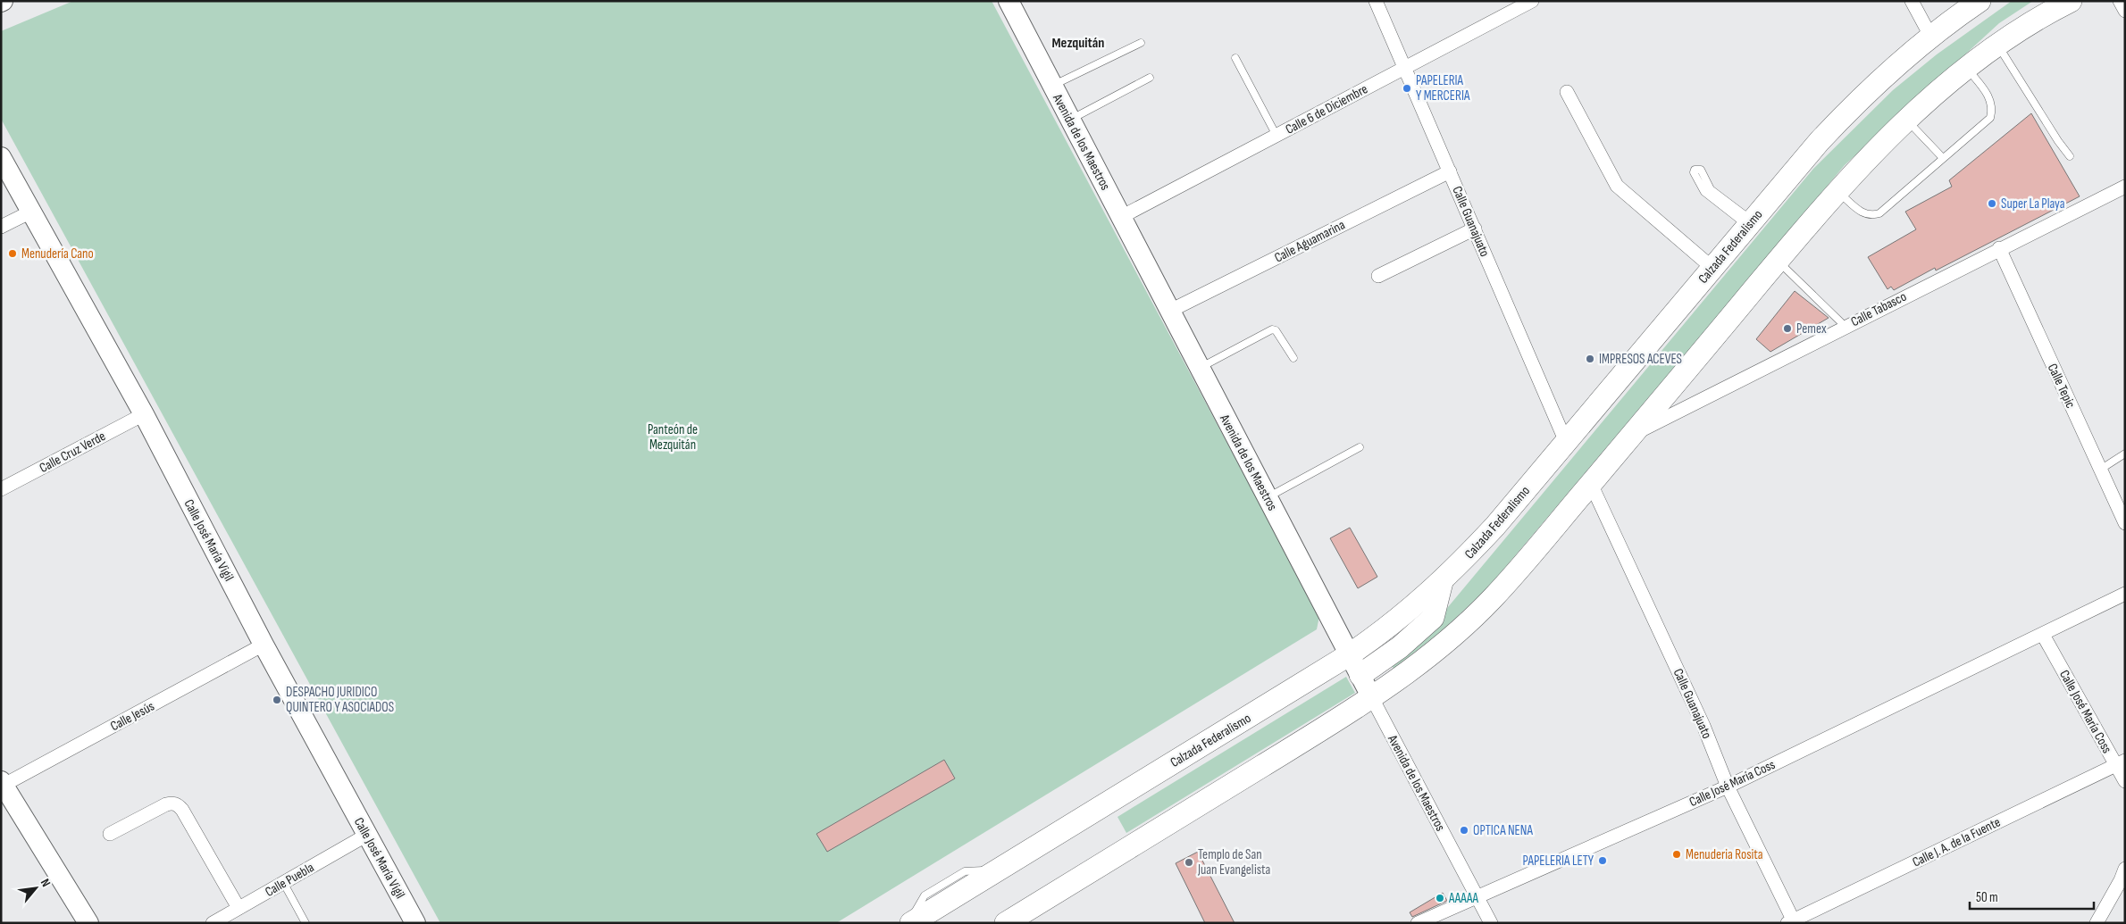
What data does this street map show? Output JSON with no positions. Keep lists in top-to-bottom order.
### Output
{
  "streets": {
    "main road": ["Calzada Federalismo"],
    "street": [
      "Calle 6 de Diciembre",
      "Avenida de los Maestros",
      "Calle Guanajuato",
      "Calle Aguamarina",
      "Calle Tabasco",
      "Calle Tepic",
      "Calle Cruz Verde",
      "Calle José María Vigil",
      "Calle José María Coss",
      "Calle Jesús",
      "Calle J. A. de la Fuente",
      "Calle Puebla"
    ]
  },
  "crossings": [
    ["Calle 6 de Diciembre", "Avenida de los Maestros"],
    ["Calle 6 de Diciembre", "Calle Guanajuato"],
    ["Avenida de los Maestros", "Calle Aguamarina"],
    ["Avenida de los Maestros", "Calzada Federalismo"],
    ["Avenida de los Maestros", "Calle José María Coss"],
    ["Calle Guanajuato", "Calle Aguamarina"],
    ["Calle Guanajuato", "Calzada Federalismo"],
    ["Calle Guanajuato", "Calle José María Coss"],
    ["Calle Guanajuato", "Calle J. A. de la Fuente"],
    ["Calle Tabasco", "Calle Tepic"],
    ["Calle Cruz Verde", "Calle José María Vigil"],
    ["Calle José María Vigil", "Calle Jesús"],
    ["Calle José María Vigil", "Calle Puebla"],
    ["Calle José María Coss", "Calle J. A. de la Fuente"]
  ],
  "districts": ["Mezquitán"],
  "parks": ["Panteón de Mezquitán"],
  "places": [
    "PAPELERIA Y MERCERIA",
    "Super La Playa",
    "Menudería Cano",
    "Pemex",
    "IMPRESOS ACEVES",
    "DESPACHO JURIDICO QUINTERO Y ASOCIADOS",
    "OPTICA NENA",
    "Menuderia Rosita",
    "PAPELERIA LETY",
    "Templo de San Juan Evangelista",
    "AAAAA"
  ],
  "scale_bar": "50 m",
  "north": "top right"
}
